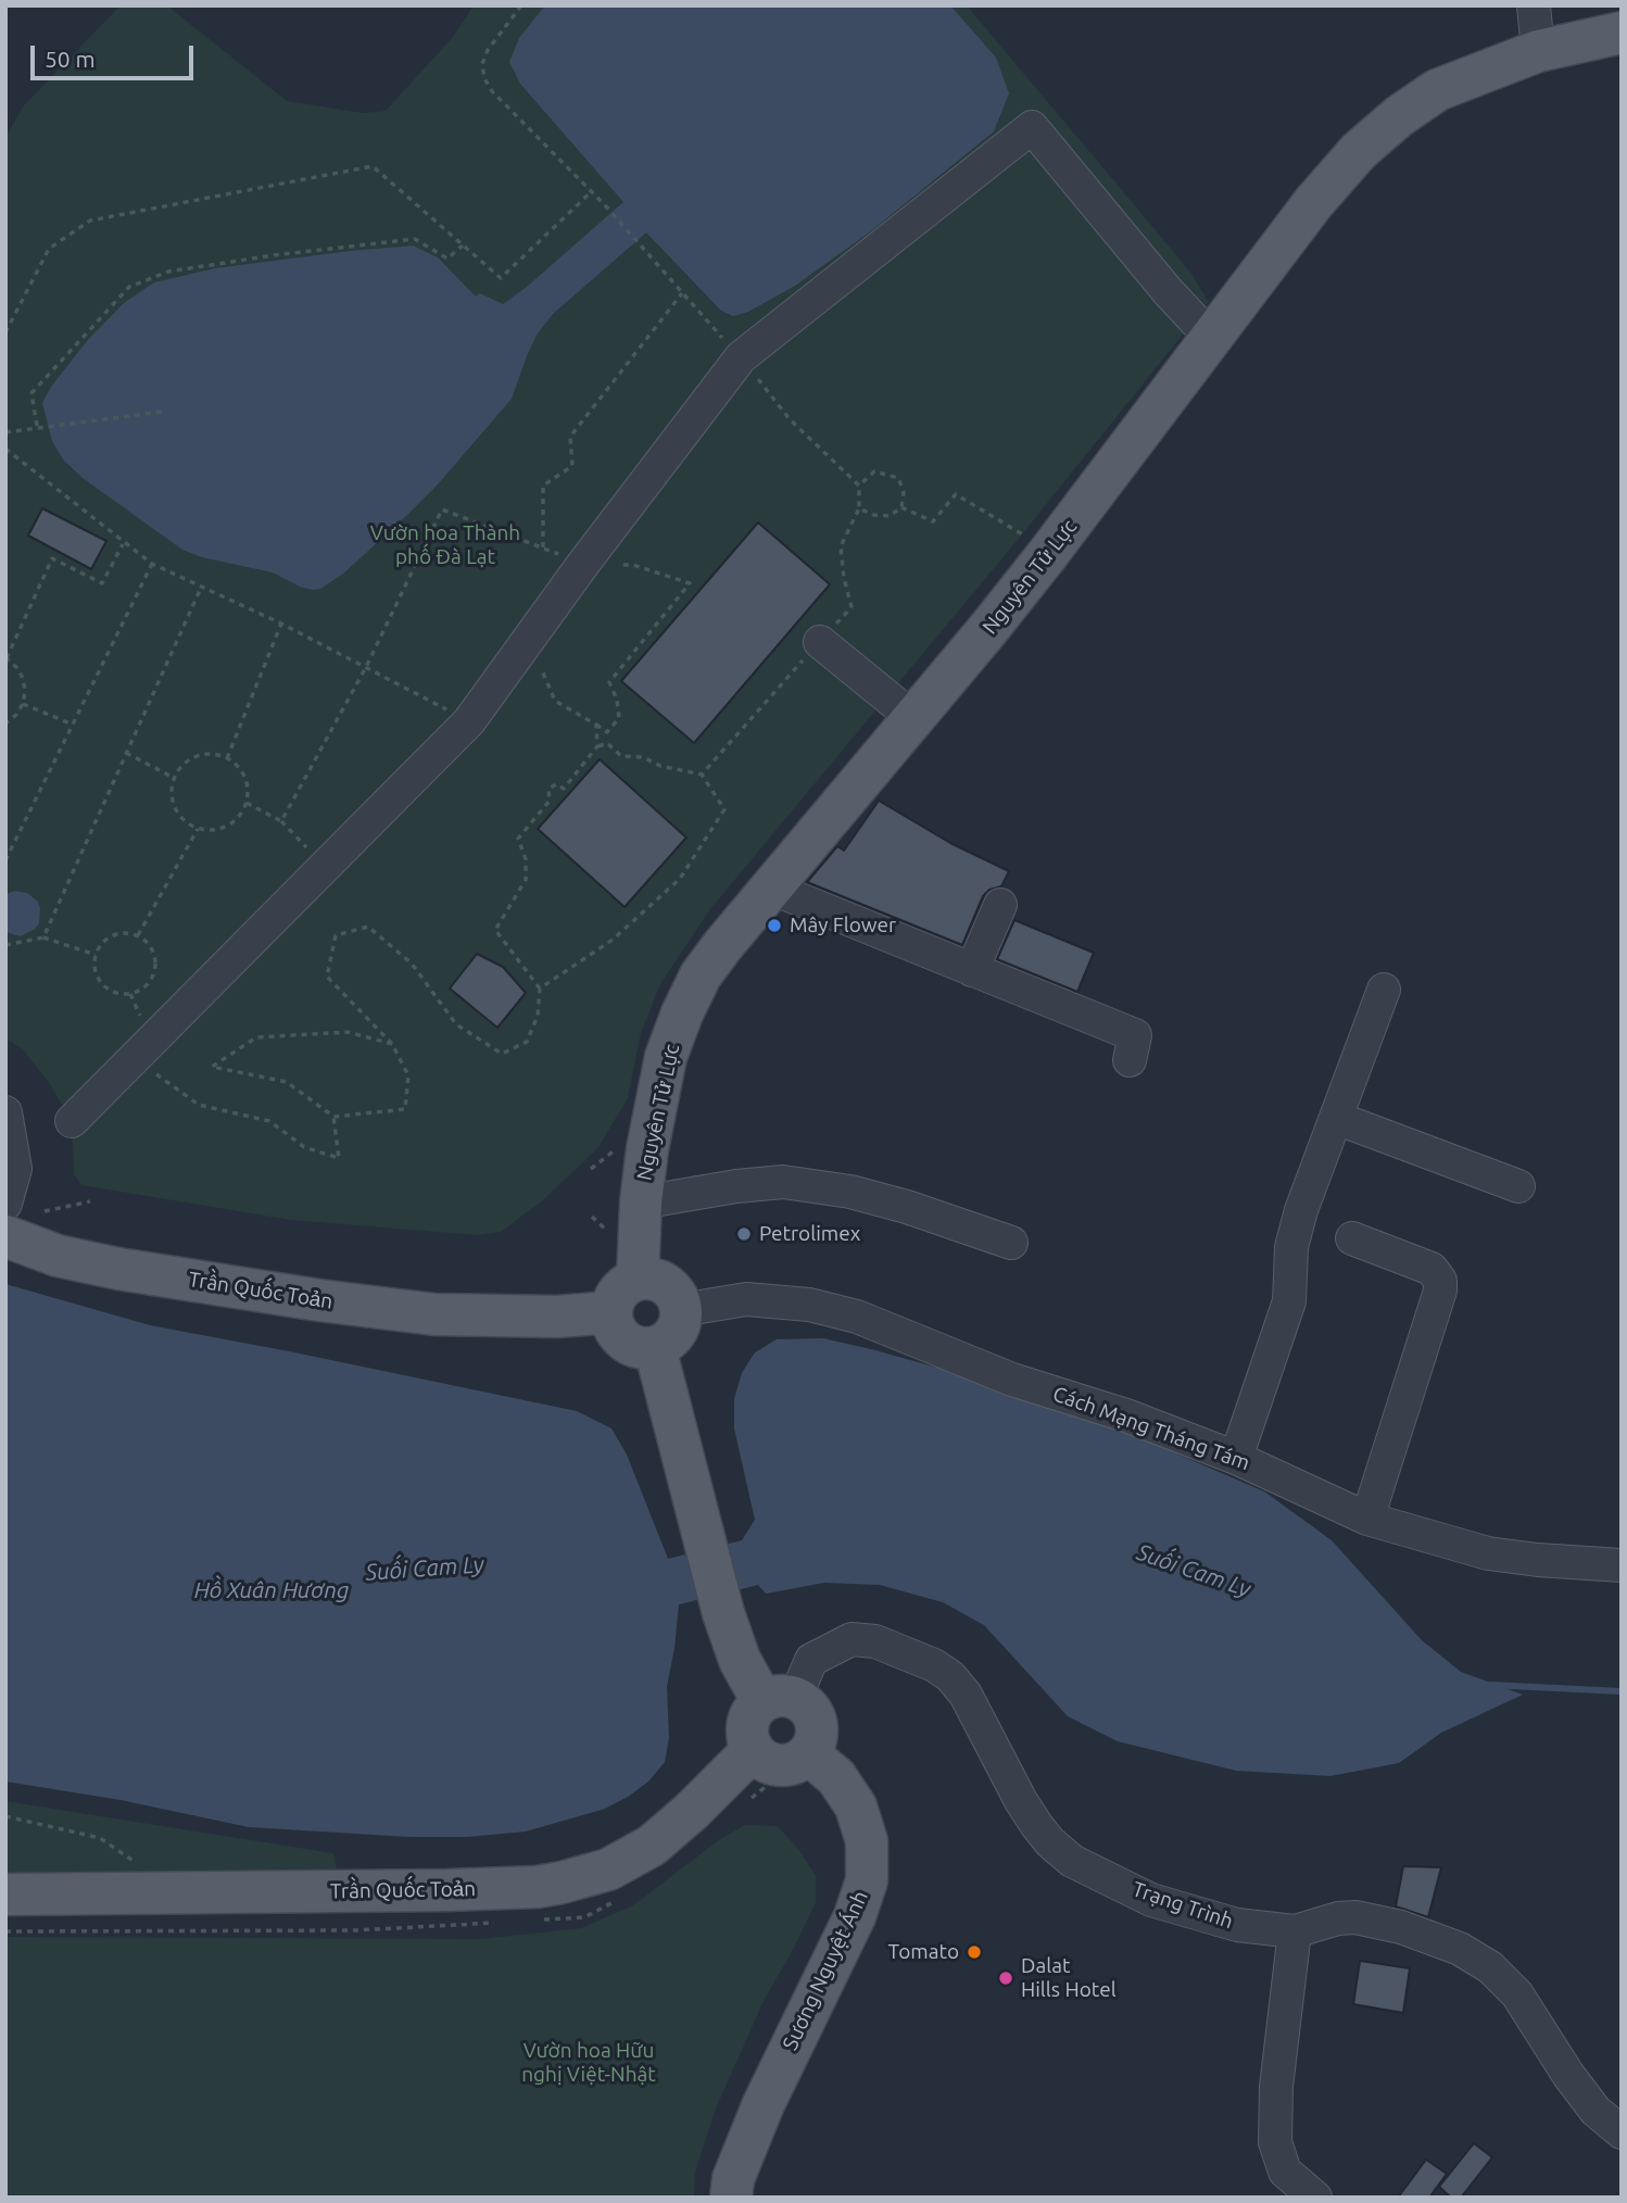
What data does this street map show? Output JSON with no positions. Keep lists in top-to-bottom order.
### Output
{
  "streets": {
    "main road": ["Nguyên Tử Lực", "Trần Quốc Toản", "Sương Nguyệt Ánh"],
    "street": ["Cách Mạng Tháng Tám", "Trạng Trình"]
  },
  "crossings": [
    ["Nguyên Tử Lực", "Trần Quốc Toản"],
    ["Nguyên Tử Lực", "Cách Mạng Tháng Tám"],
    ["Trần Quốc Toản", "Cách Mạng Tháng Tám"],
    ["Trần Quốc Toản", "Trạng Trình"],
    ["Trần Quốc Toản", "Sương Nguyệt Ánh"],
    ["Trạng Trình", "Sương Nguyệt Ánh"]
  ],
  "water": ["Suối Cam Ly", "Hồ Xuân Hương"],
  "parks": ["Vườn hoa Thành phố Đà Lạt", "Vườn hoa Hữu nghị Việt-Nhật"],
  "places": [
    "Mây Flower",
    "Petrolimex",
    "Tomato",
    "Dalat Hills Hotel"
  ],
  "scale_bar": "50 m"
}
